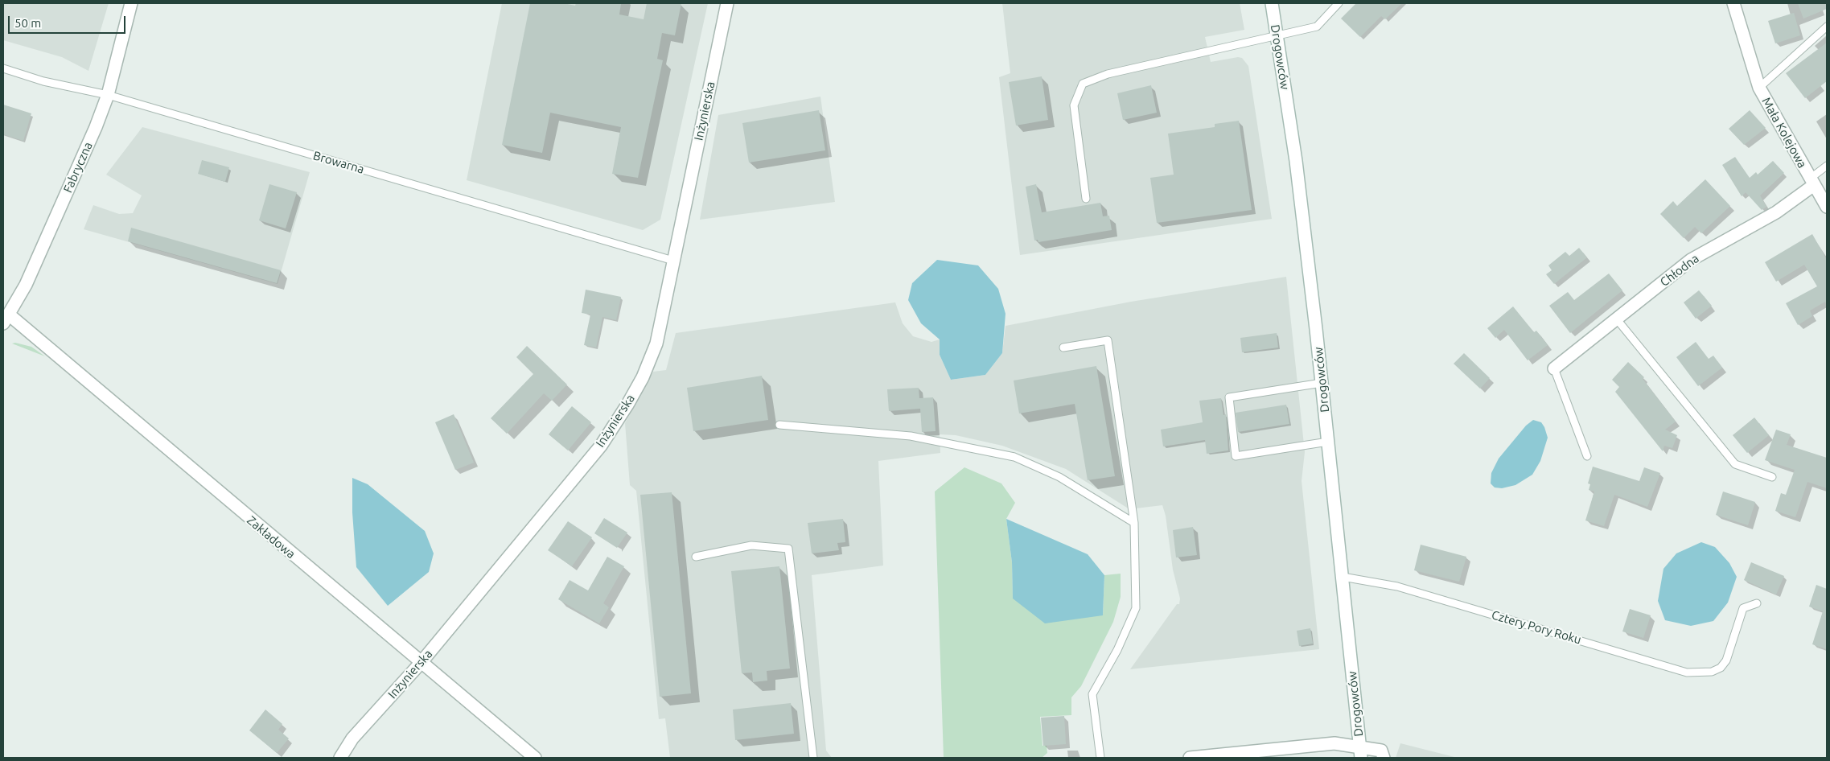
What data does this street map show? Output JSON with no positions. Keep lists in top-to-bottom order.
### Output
{
  "streets": {
    "street": [
      "Drogowców",
      "Inżynierska",
      "Mała Kolejowa",
      "Fabryczna",
      "Chłodna",
      "Zakładowa"
    ],
    "lane": ["Browarna", "Cztery Pory Roku"]
  },
  "crossings": [
    ["Drogowców", "Cztery Pory Roku"],
    ["Inżynierska", "Browarna"],
    ["Inżynierska", "Zakładowa"],
    ["Mała Kolejowa", "Chłodna"],
    ["Browarna", "Fabryczna"],
    ["Fabryczna", "Zakładowa"]
  ],
  "scale_bar": "50 m"
}
